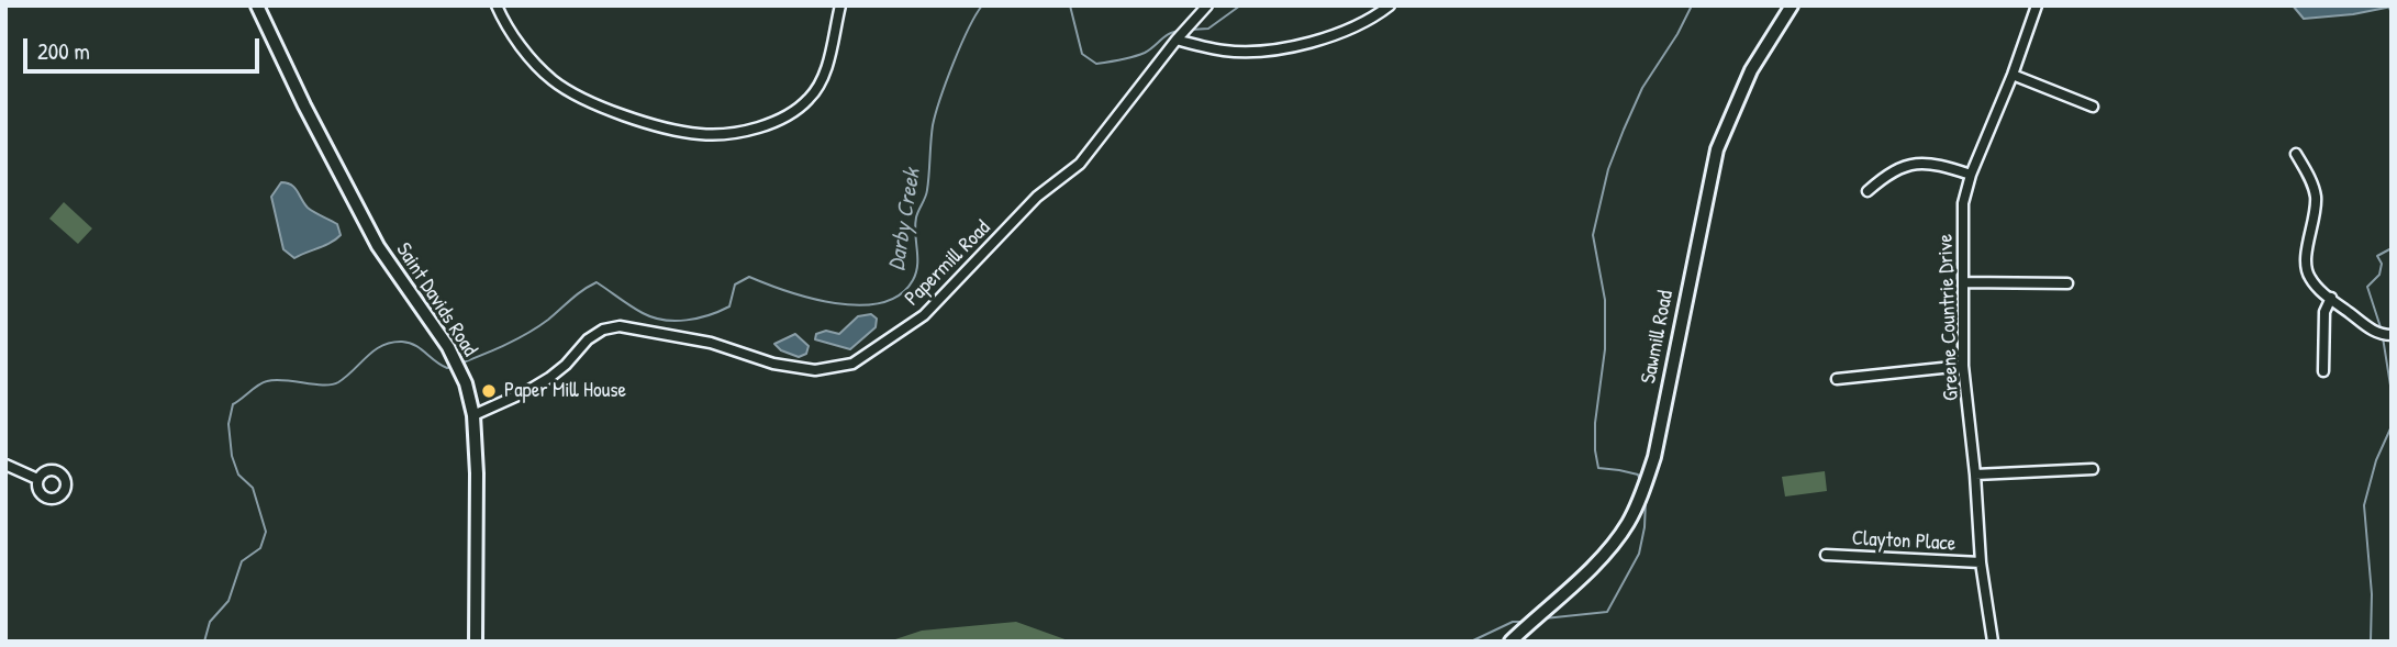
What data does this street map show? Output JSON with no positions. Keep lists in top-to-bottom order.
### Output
{
  "streets": {
    "street": [
      "Papermill Road",
      "Saint Davids Road",
      "Greene Countrie Drive",
      "Sawmill Road",
      "Clayton Place"
    ]
  },
  "crossings": [
    ["Papermill Road", "Saint Davids Road"],
    ["Greene Countrie Drive", "Clayton Place"]
  ],
  "water": ["Darby Creek"],
  "places": ["Paper Mill House"],
  "scale_bar": "200 m"
}
